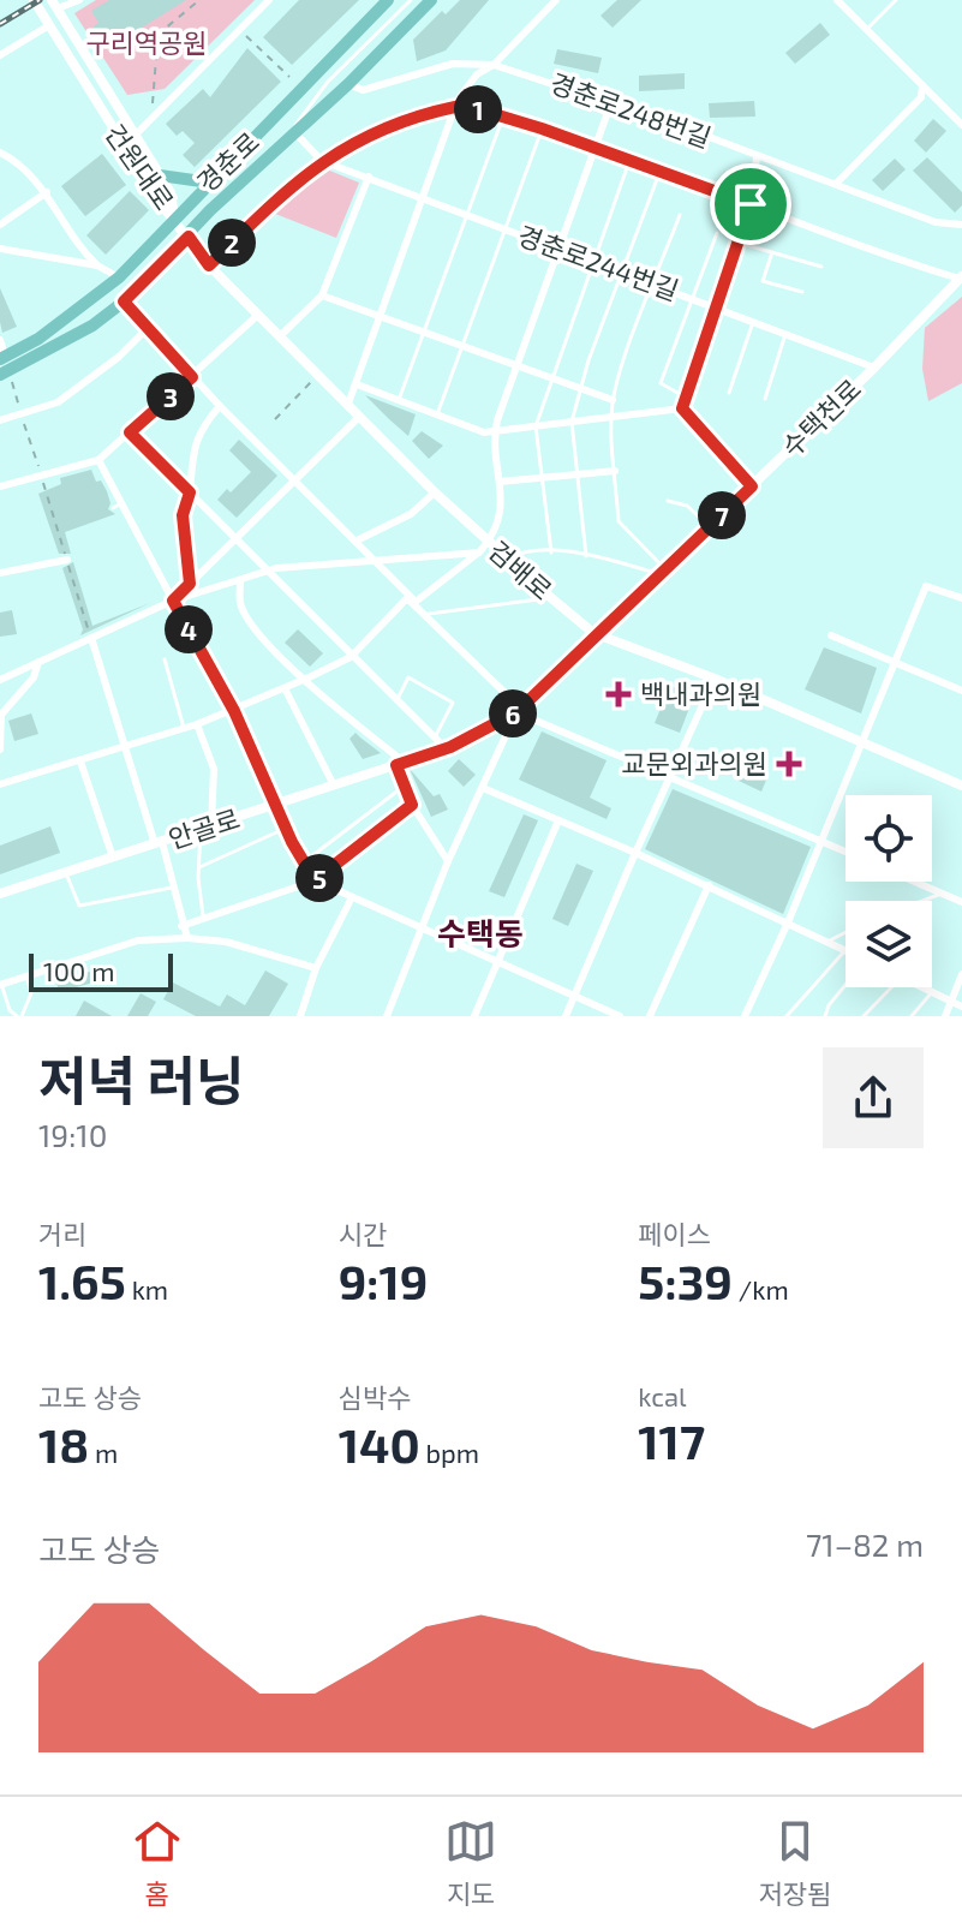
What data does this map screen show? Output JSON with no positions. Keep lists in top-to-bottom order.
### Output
{
  "streets": {
    "main road": ["경춘로"],
    "street": [
      "경춘로248번길",
      "건원대로",
      "경춘로244번길",
      "수택천로",
      "검배로",
      "안골로"
    ]
  },
  "crossings": [
    ["경춘로248번길", "경춘로"],
    ["경춘로", "건원대로"],
    ["경춘로", "경춘로244번길"],
    ["경춘로", "검배로"],
    ["건원대로", "검배로"],
    ["경춘로244번길", "수택천로"],
    ["수택천로", "검배로"],
    ["수택천로", "안골로"],
    ["검배로", "안골로"]
  ],
  "districts": ["수택동"],
  "parks": ["구리역공원"],
  "places": {
    "health": ["백내과의원", "교문외과의원"]
  },
  "scale_bar": "100 m",
  "page": {
    "pins": [
      "1",
      "2",
      "3",
      "7",
      "4",
      "6",
      "5"
    ],
    "scale": "100 m",
    "heading": ["저녁 러닝", "19:10"],
    "stats": [
      ["거리", "1.65 km"],
      ["시간", "9:19"],
      ["페이스", "5:39 /km"],
      ["고도 상승", "18 m"],
      ["심박수", "140 bpm"],
      ["kcal", "117"]
    ],
    "chart": ["고도 상승", "71–82 m"],
    "tabs": ["홈", "지도", "저장됨"]
  }
}
